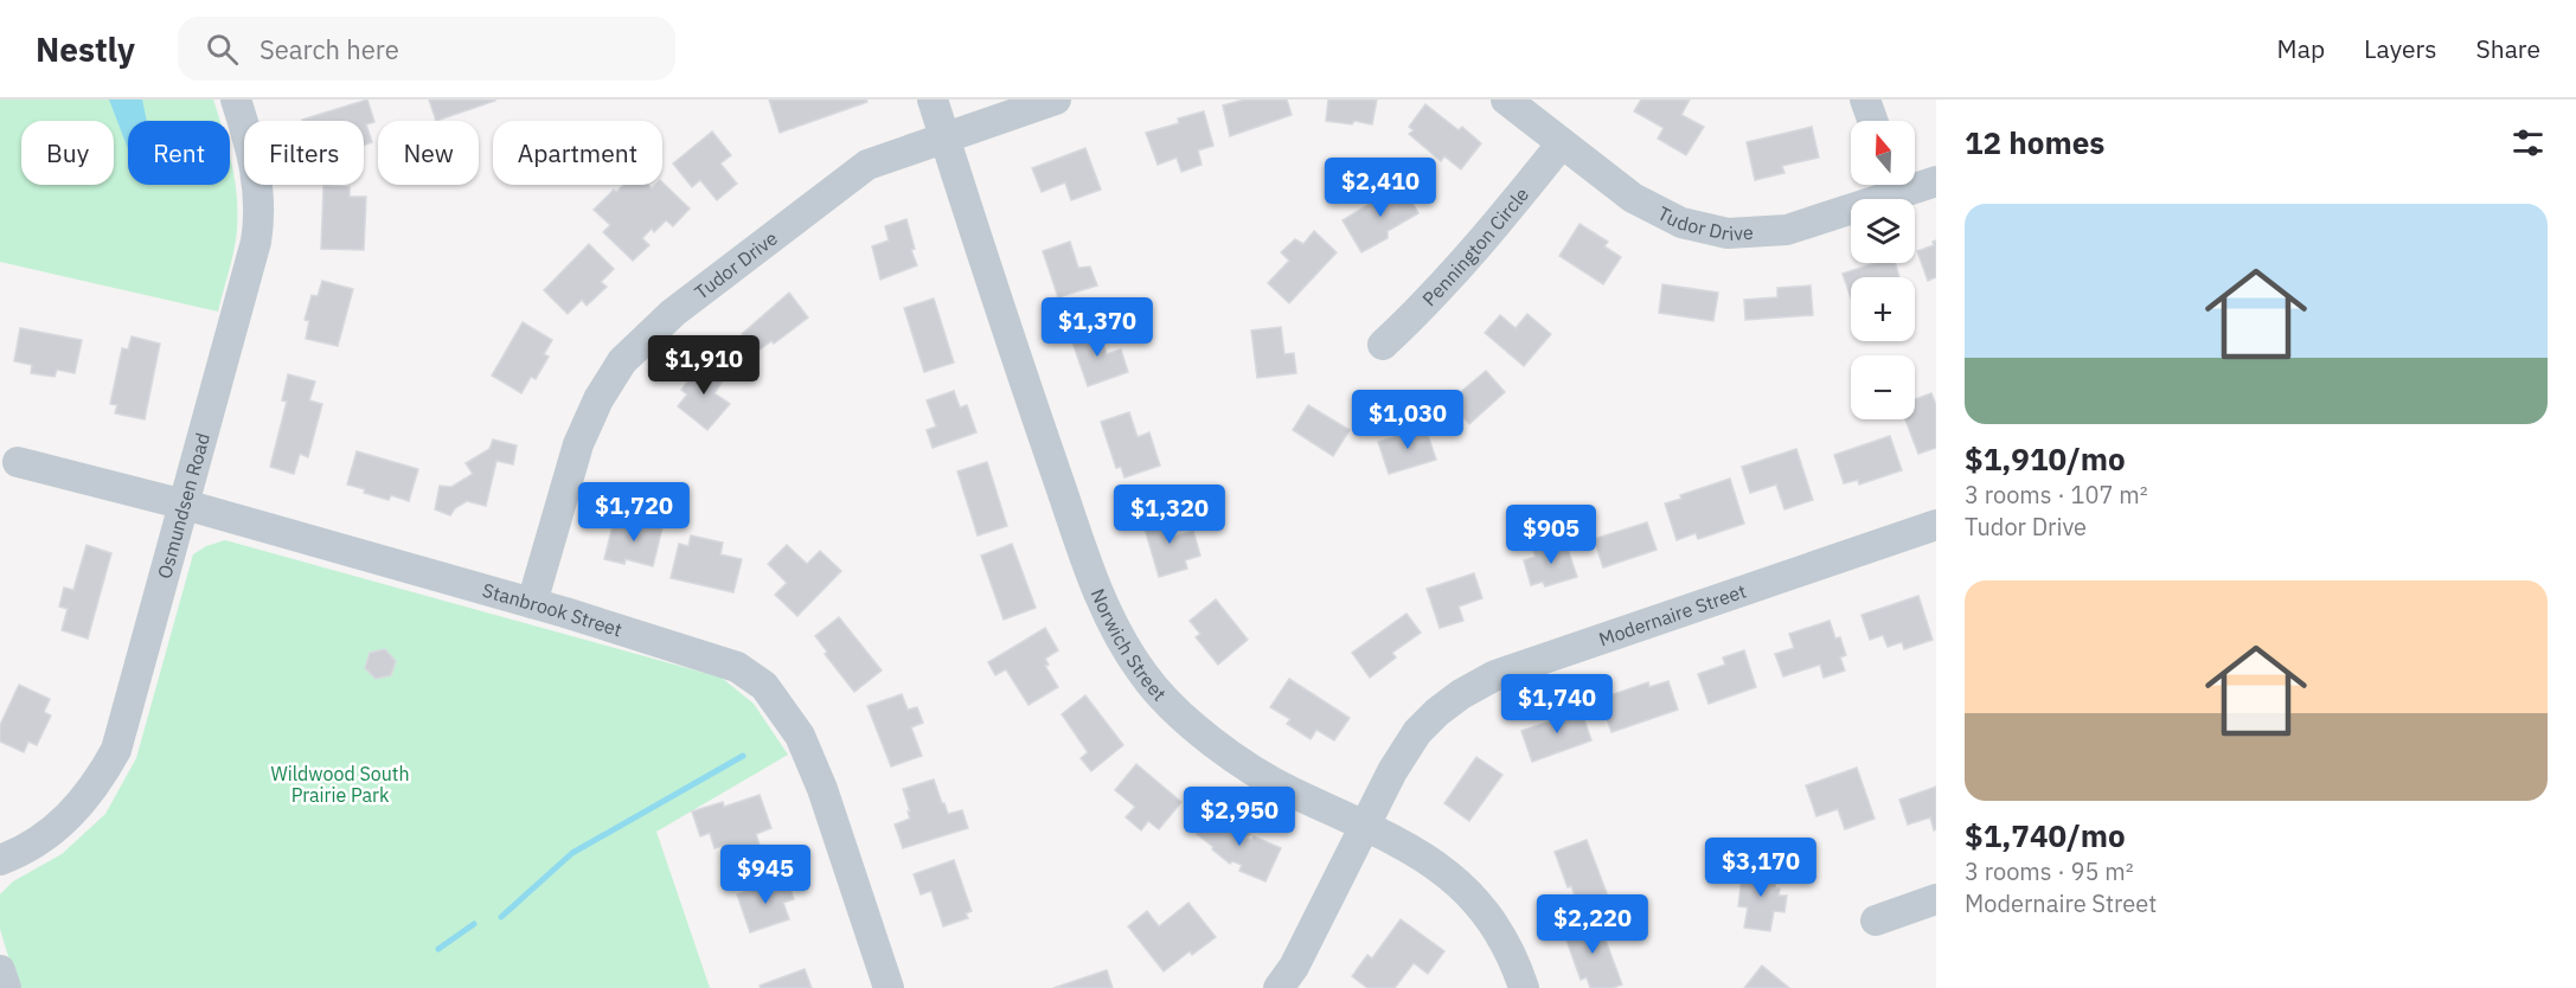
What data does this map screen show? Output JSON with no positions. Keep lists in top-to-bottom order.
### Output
{
  "streets": {
    "street": [
      "Tudor Drive",
      "Pennington Circle",
      "Osmundsen Road",
      "Stanbrook Street",
      "Modernaire Street",
      "Norwich Street"
    ]
  },
  "crossings": [
    ["Tudor Drive", "Pennington Circle"],
    ["Tudor Drive", "Stanbrook Street"],
    ["Tudor Drive", "Norwich Street"],
    ["Osmundsen Road", "Stanbrook Street"],
    ["Modernaire Street", "Norwich Street"]
  ],
  "parks": ["Wildwood South Prairie Park"],
  "north": "top",
  "page": {
    "header": "Nestly",
    "search": "Search here",
    "nav": ["Map", "Layers", "Share"],
    "heading": "12 homes",
    "map_buttons": ["+", "−"],
    "chip": [
      "Buy",
      "Rent",
      "Filters",
      "New",
      "Apartment"
    ],
    "price": [
      "$2,410",
      "$1,370",
      "$1,910",
      "$1,030",
      "$1,720",
      "$1,320",
      "$905",
      "$1,740",
      "$2,950",
      "$3,170",
      "$945",
      "$2,220"
    ],
    "list": [
      {
        "name": "$1,910/mo",
        "note": "3 rooms · 107 m² · Tudor Drive"
      },
      {
        "name": "$1,740/mo",
        "note": "3 rooms · 95 m² · Modernaire Street"
      }
    ]
  }
}
